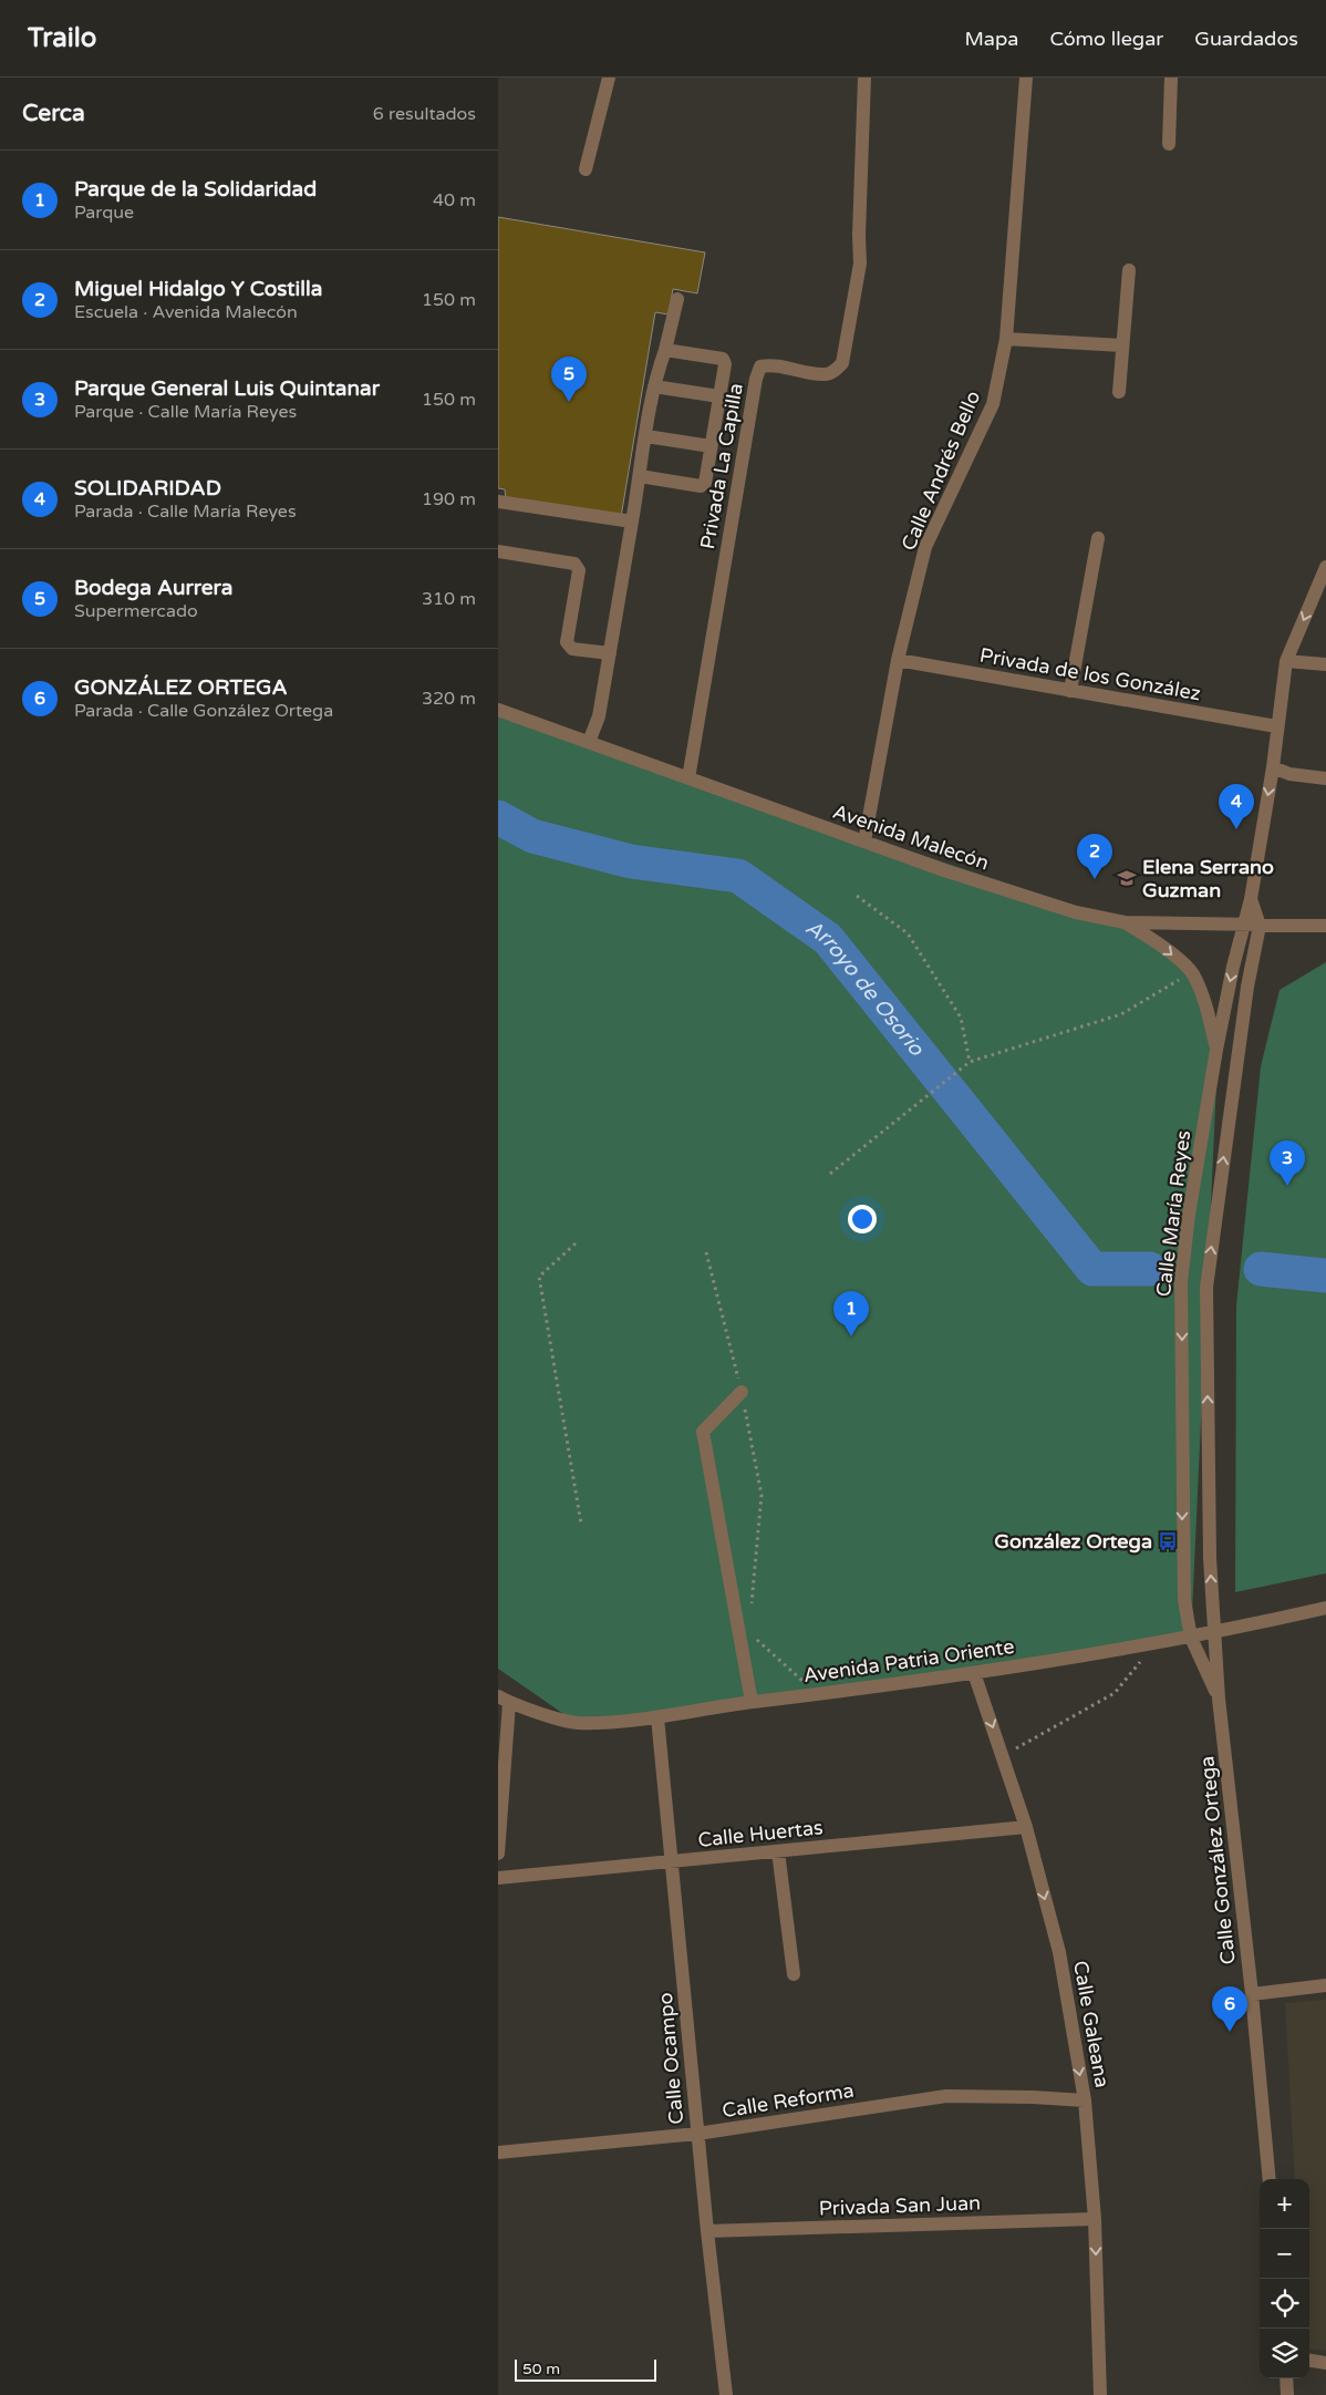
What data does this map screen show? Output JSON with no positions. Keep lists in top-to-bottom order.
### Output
{
  "streets": {
    "street": [
      "Privada La Capilla",
      "Calle Andrés Bello",
      "Privada de los González",
      "Avenida Malecón",
      "Calle María Reyes",
      "Avenida Patria Oriente",
      "Calle Huertas",
      "Calle González Ortega",
      "Calle Galeana",
      "Calle Ocampo",
      "Calle Reforma",
      "Privada San Juan"
    ]
  },
  "crossings": [
    ["Privada La Capilla", "Avenida Malecón"],
    ["Calle Andrés Bello", "Privada de los González"],
    ["Calle Andrés Bello", "Avenida Malecón"],
    ["Privada de los González", "Calle María Reyes"],
    ["Avenida Malecón", "Calle María Reyes"],
    ["Calle María Reyes", "Avenida Patria Oriente"],
    ["Calle María Reyes", "Calle González Ortega"],
    ["Avenida Patria Oriente", "Calle González Ortega"],
    ["Avenida Patria Oriente", "Calle Galeana"],
    ["Avenida Patria Oriente", "Calle Ocampo"],
    ["Calle Huertas", "Calle Galeana"],
    ["Calle Huertas", "Calle Ocampo"],
    ["Calle Galeana", "Calle Reforma"],
    ["Calle Galeana", "Privada San Juan"],
    ["Calle Ocampo", "Calle Reforma"],
    ["Calle Ocampo", "Privada San Juan"]
  ],
  "one_way": ["Calle Galeana"],
  "water": ["Arroyo de Osorio"],
  "places": {
    "school or university": ["Elena Serrano Guzman"],
    "bus stop": ["González Ortega"]
  },
  "scale_bar": "50 m",
  "page": {
    "header": "Trailo",
    "nav": ["Mapa", "Cómo llegar", "Guardados"],
    "heading": ["Cerca", "6 resultados"],
    "list": [
      {
        "mark": "1",
        "name": "Parque de la Solidaridad",
        "note": "Parque",
        "value": "40 m"
      },
      {
        "mark": "2",
        "name": "Miguel Hidalgo Y Costilla",
        "note": "Escuela · Avenida Malecón",
        "value": "150 m"
      },
      {
        "mark": "3",
        "name": "Parque General Luis Quintanar",
        "note": "Parque · Calle María Reyes",
        "value": "150 m"
      },
      {
        "mark": "4",
        "name": "SOLIDARIDAD",
        "note": "Parada · Calle María Reyes",
        "value": "190 m"
      },
      {
        "mark": "5",
        "name": "Bodega Aurrera",
        "note": "Supermercado",
        "value": "310 m"
      },
      {
        "mark": "6",
        "name": "GONZÁLEZ ORTEGA",
        "note": "Parada · Calle González Ortega",
        "value": "320 m"
      }
    ],
    "pins": [
      "5",
      "4",
      "2",
      "3",
      "1",
      "6"
    ],
    "map_buttons": ["+", "−"],
    "scale": "50 m"
  }
}
